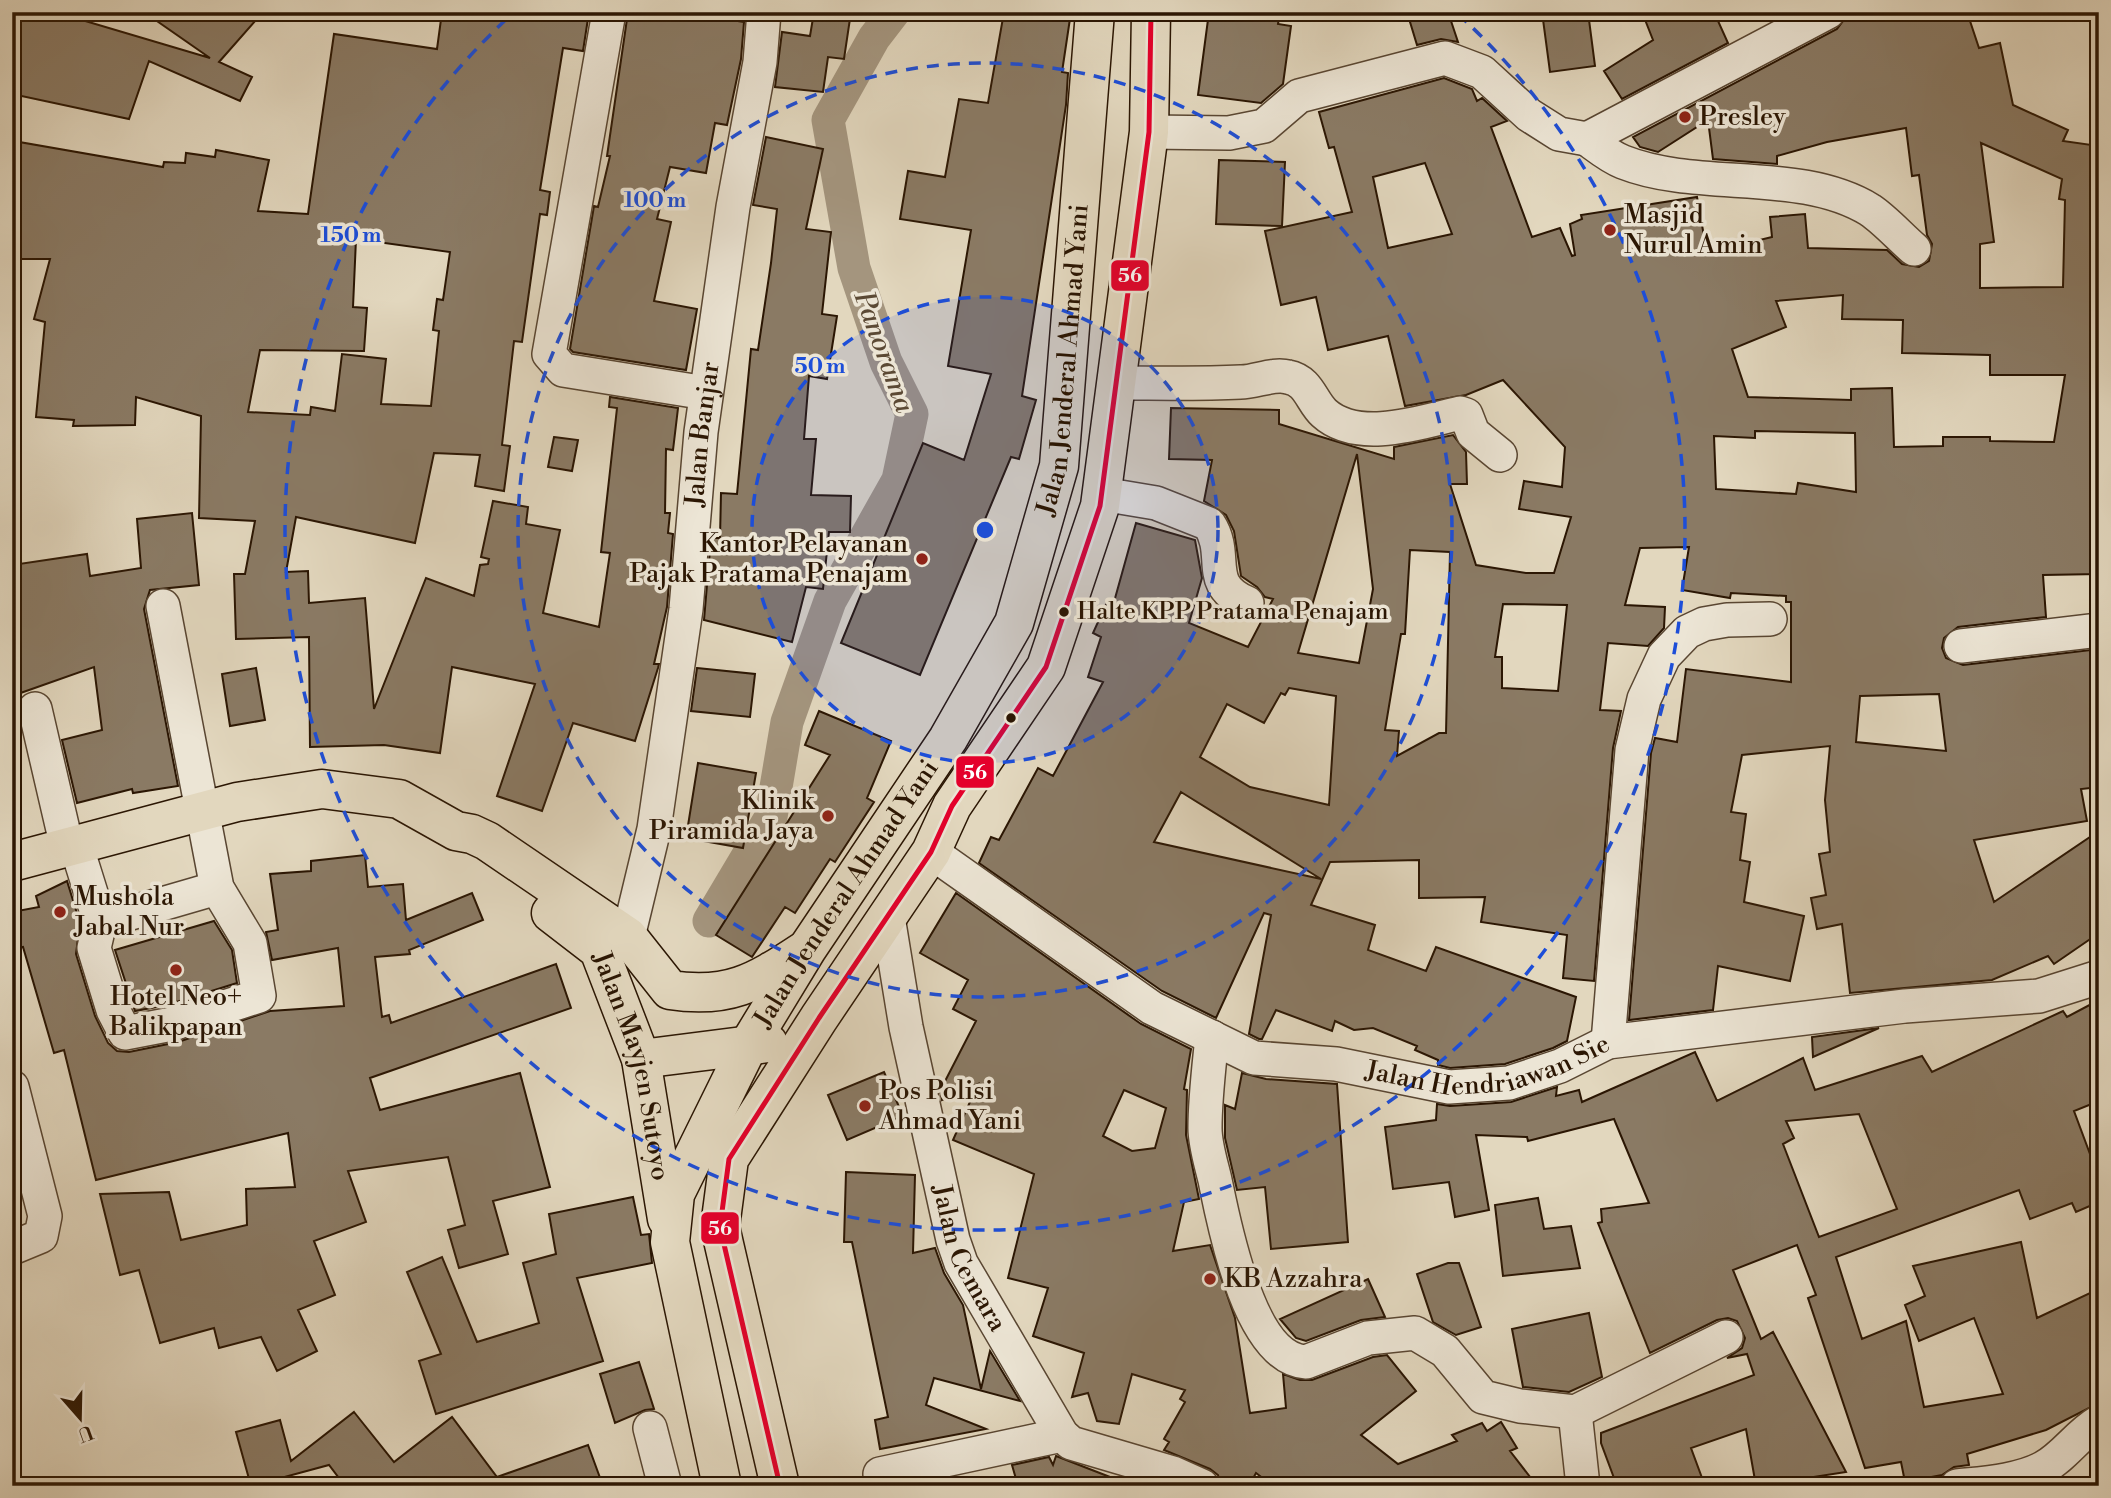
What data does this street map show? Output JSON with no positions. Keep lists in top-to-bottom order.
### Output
{
  "streets": {
    "main road": ["Jalan Jenderal Ahmad Yani", "Jalan Mayjen Sutoyo"],
    "street": ["Jalan Banjar", "Jalan Hendriawan Sie", "Jalan Cemara"]
  },
  "crossings": [
    ["Jalan Jenderal Ahmad Yani", "Jalan Hendriawan Sie"],
    ["Jalan Jenderal Ahmad Yani", "Jalan Mayjen Sutoyo"],
    ["Jalan Jenderal Ahmad Yani", "Jalan Cemara"],
    ["Jalan Banjar", "Jalan Mayjen Sutoyo"]
  ],
  "water": ["Panorama"],
  "places": [
    "Presley",
    "Masjid Nurul Amin",
    "Kantor Pelayanan Pajak Pratama Penajam",
    "Halte KPP Pratama Penajam",
    "Klinik Piramida Jaya",
    "Mushola Jabal Nur",
    "Hotel Neo+ Balikpapan",
    "Pos Polisi Ahmad Yani",
    "KB Azzahra"
  ],
  "lines": ["transit line 56"],
  "north": "bottom",
  "rings": ["100 m", "150 m", "50 m"]
}
